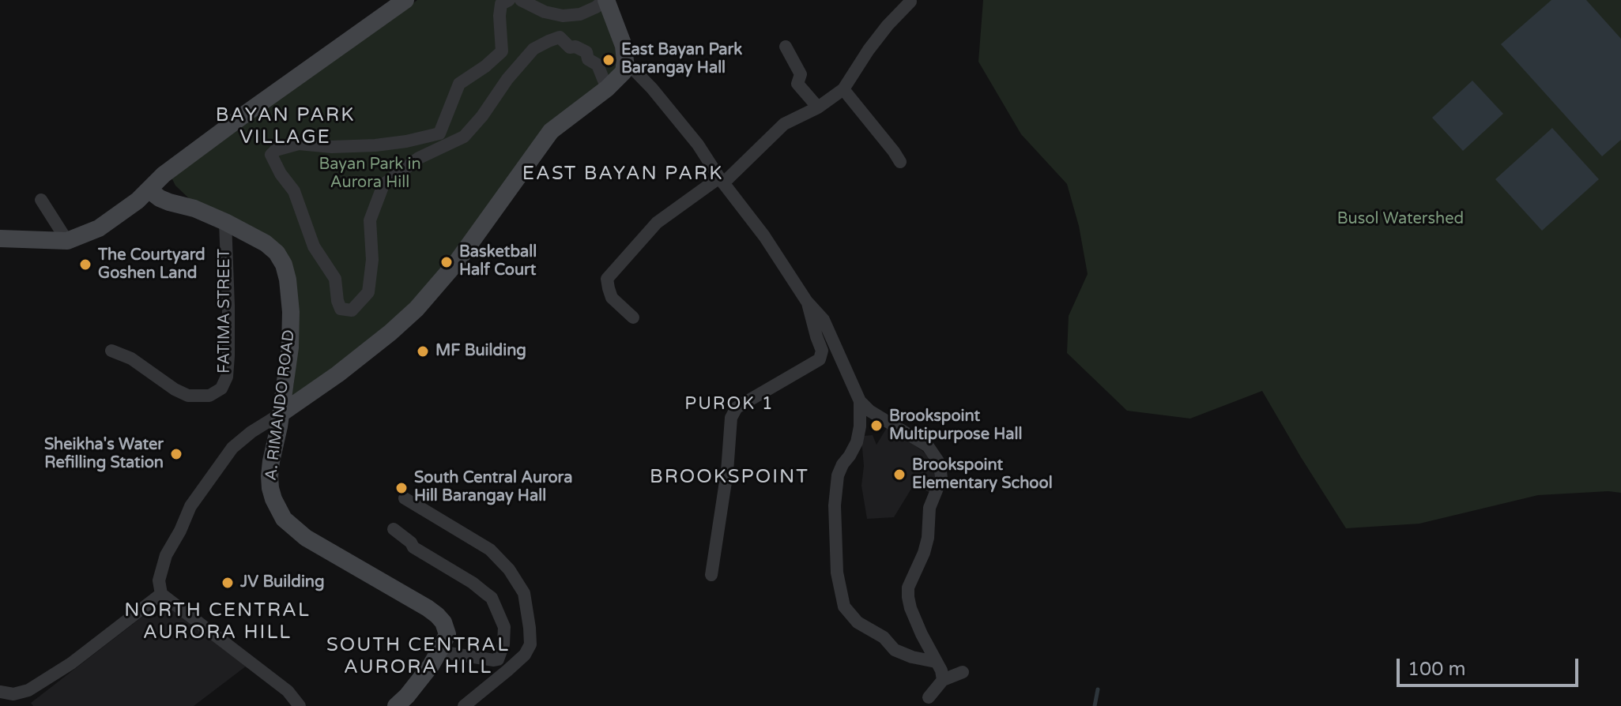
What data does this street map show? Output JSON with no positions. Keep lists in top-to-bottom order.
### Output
{
  "streets": {
    "main road": ["A. RIMANDO ROAD"],
    "street": ["FATIMA STREET"]
  },
  "crossings": [
    ["FATIMA STREET", "A. RIMANDO ROAD"]
  ],
  "districts": [
    "BAYAN PARK VILLAGE",
    "EAST BAYAN PARK",
    "PUROK 1",
    "BROOKSPOINT",
    "NORTH CENTRAL AURORA HILL",
    "SOUTH CENTRAL AURORA HILL"
  ],
  "parks": ["Bayan Park in Aurora Hill", "Busol Watershed"],
  "places": [
    "East Bayan Park Barangay Hall",
    "Basketball Half Court",
    "The Courtyard Goshen Land",
    "MF Building",
    "Brookspoint Multipurpose Hall",
    "Sheikha's Water Refilling Station",
    "Brookspoint Elementary School",
    "South Central Aurora Hill Barangay Hall",
    "JV Building"
  ],
  "scale_bar": "100 m"
}
